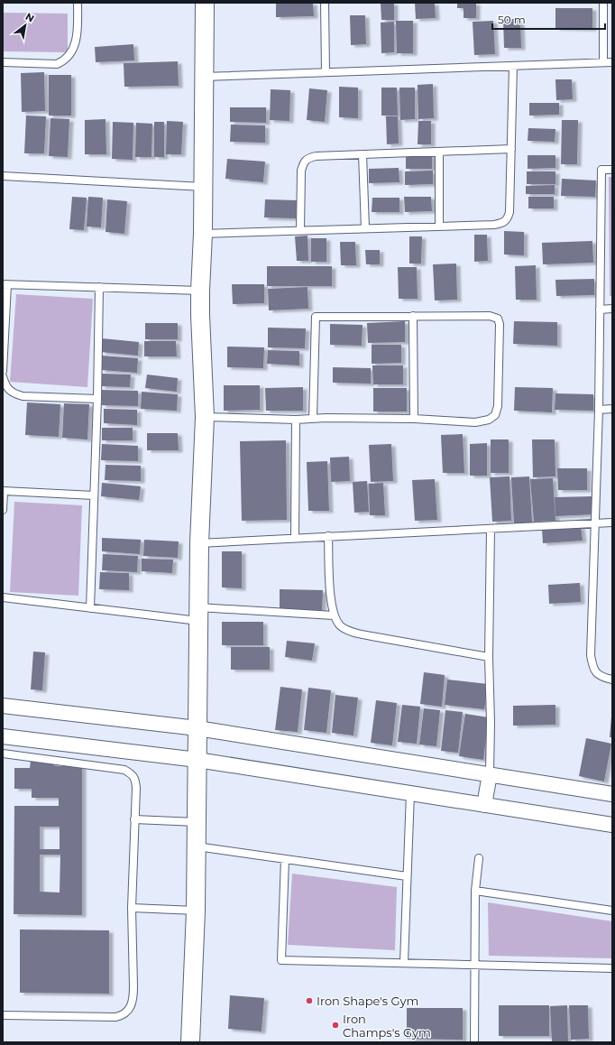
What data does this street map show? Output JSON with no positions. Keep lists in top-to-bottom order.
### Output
{
  "places": ["Iron Shape's Gym", "Iron Champs's Gym"],
  "scale_bar": "50 m",
  "north": "top right"
}
